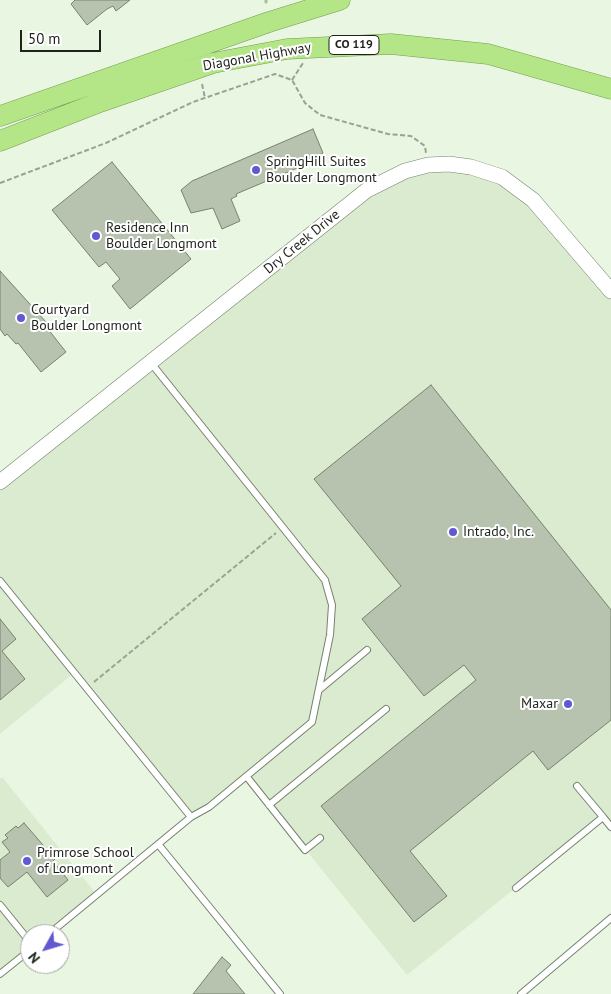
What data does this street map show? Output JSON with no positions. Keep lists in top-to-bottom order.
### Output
{
  "streets": {
    "highway": ["CO 119", "Diagonal Highway"],
    "street": ["Dry Creek Drive"]
  },
  "places": [
    "SpringHill Suites Boulder Longmont",
    "Residence Inn Boulder Longmont",
    "Courtyard Boulder Longmont",
    "Intrado, Inc.",
    "Maxar",
    "Primrose School of Longmont"
  ],
  "scale_bar": "50 m",
  "north": "bottom left"
}
